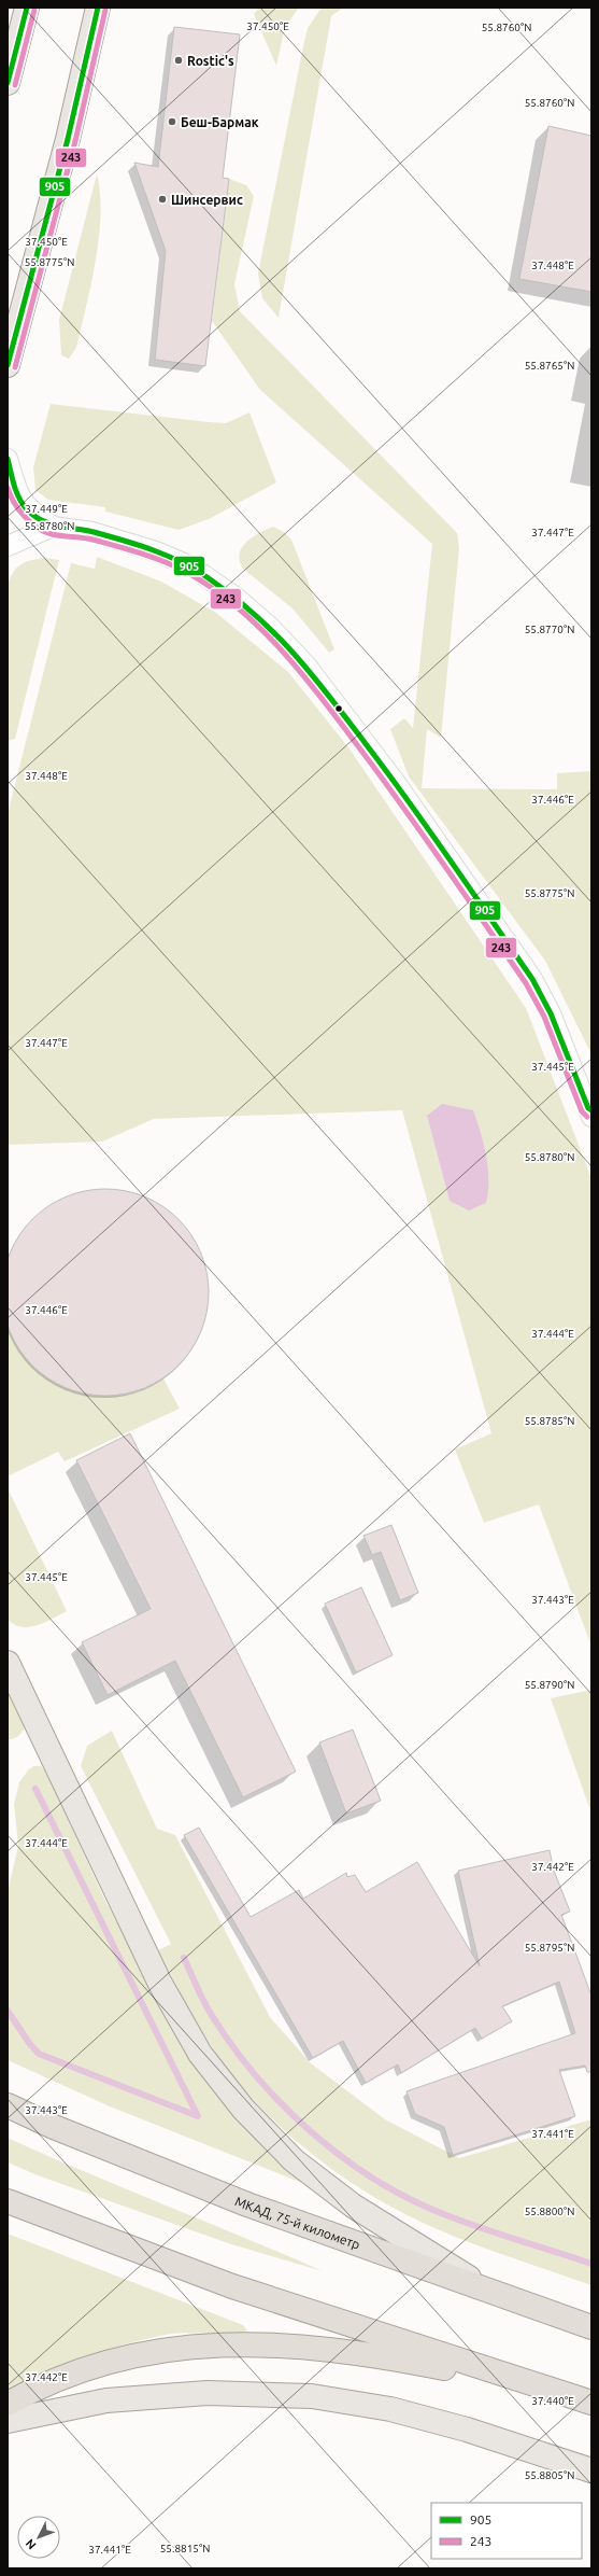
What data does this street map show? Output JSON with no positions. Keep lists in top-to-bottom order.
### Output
{
  "streets": {
    "highway": ["МКАД, 75-й километр"]
  },
  "places": ["Rostic's", "Беш-Бармак", "Шинсервис"],
  "lines": ["transit line 905", "transit line 243"],
  "legend": ["905", "243"],
  "north": "bottom left",
  "coordinates": [
    "37.450°E",
    "55.8760°N",
    "55.8775°N",
    "37.448°E",
    "55.8765°N",
    "37.449°E",
    "55.8780°N",
    "37.447°E",
    "55.8770°N",
    "37.446°E",
    "37.445°E",
    "37.444°E",
    "55.8785°N",
    "37.443°E",
    "55.8790°N",
    "37.442°E",
    "55.8795°N",
    "37.441°E",
    "55.8800°N",
    "37.440°E",
    "55.8805°N",
    "55.8815°N"
  ]
}
